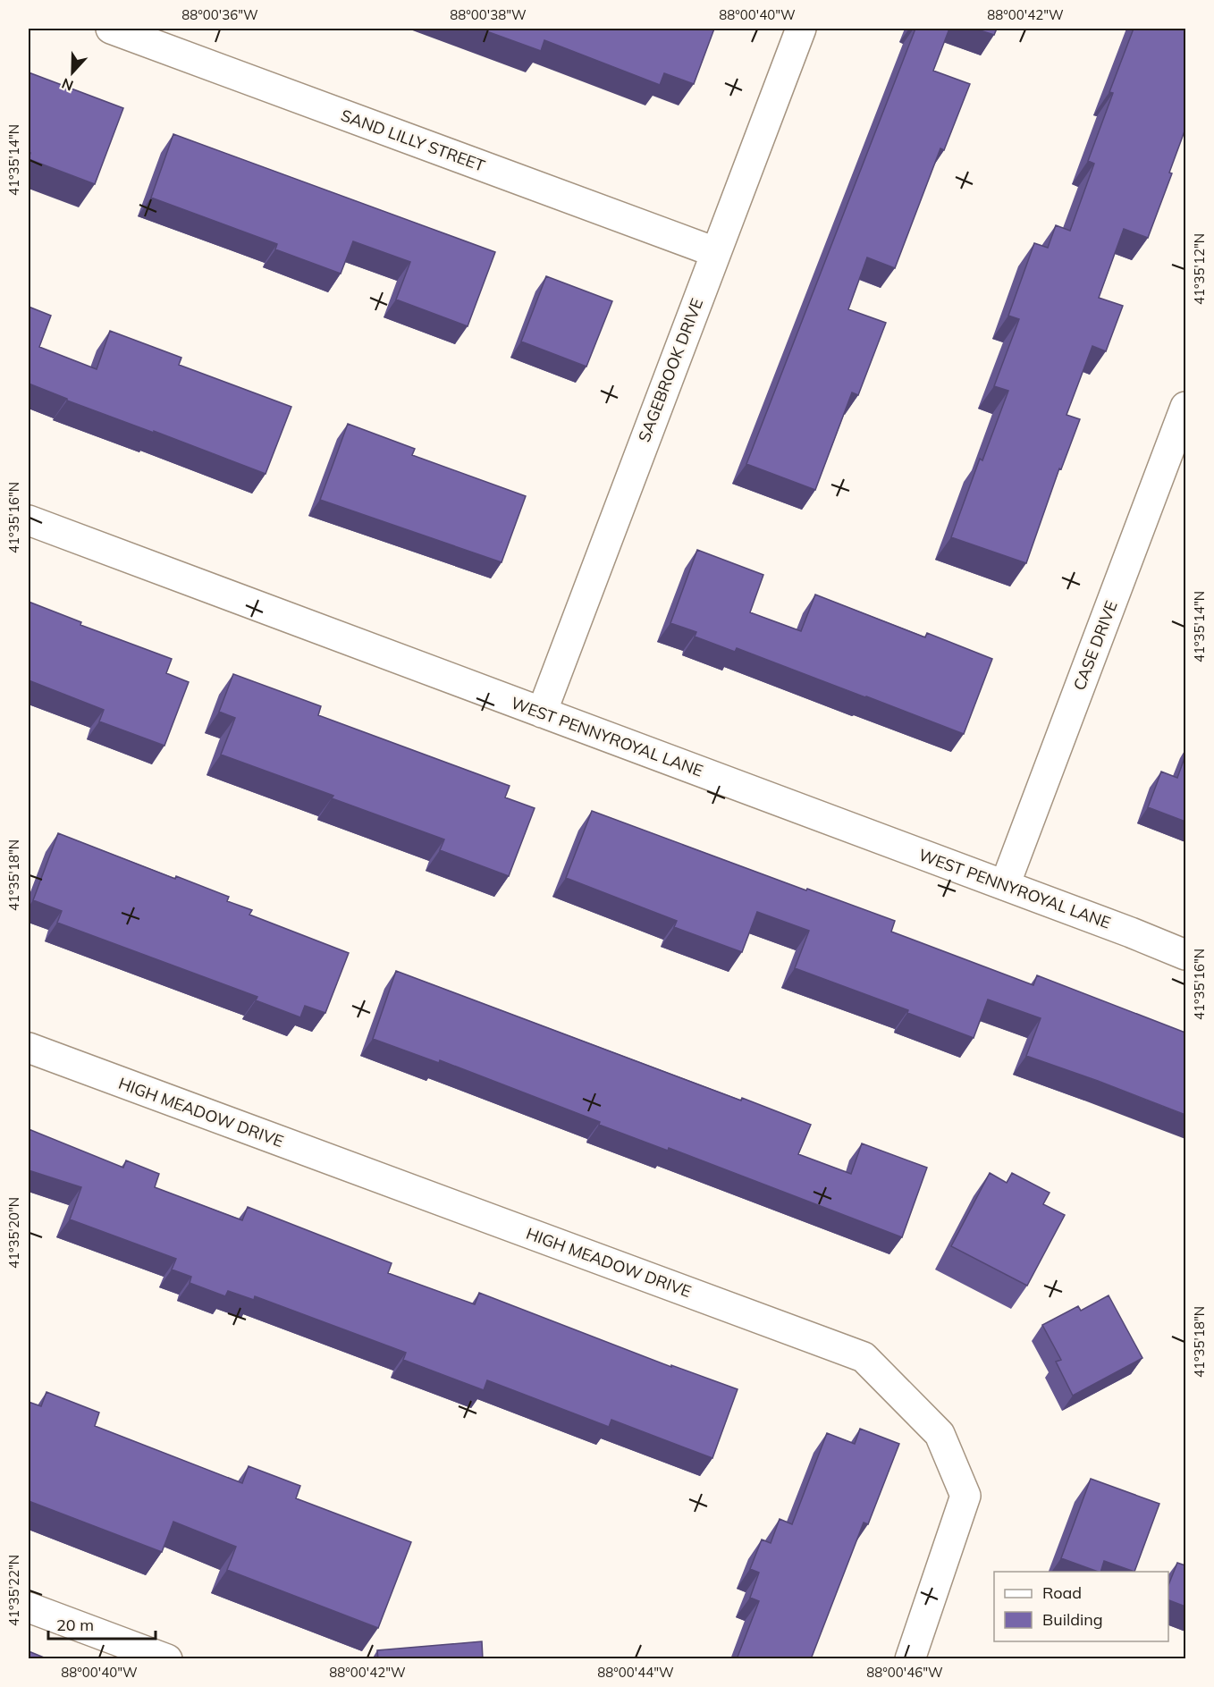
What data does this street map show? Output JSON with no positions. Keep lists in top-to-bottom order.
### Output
{
  "streets": {
    "street": [
      "SAND LILLY STREET",
      "SAGEBROOK DRIVE",
      "CASE DRIVE",
      "WEST PENNYROYAL LANE",
      "HIGH MEADOW DRIVE"
    ]
  },
  "crossings": [
    ["SAND LILLY STREET", "SAGEBROOK DRIVE"],
    ["SAGEBROOK DRIVE", "WEST PENNYROYAL LANE"],
    ["CASE DRIVE", "WEST PENNYROYAL LANE"]
  ],
  "legend": ["Road", "Building"],
  "scale_bar": "20 m",
  "north": "bottom",
  "coordinates": [
    "88°00'36\"W",
    "88°00'38\"W",
    "88°00'40\"W",
    "88°00'42\"W",
    "41°35'14\"N",
    "41°35'12\"N",
    "41°35'16\"N",
    "41°35'18\"N",
    "41°35'20\"N",
    "41°35'22\"N",
    "88°00'44\"W",
    "88°00'46\"W"
  ]
}
